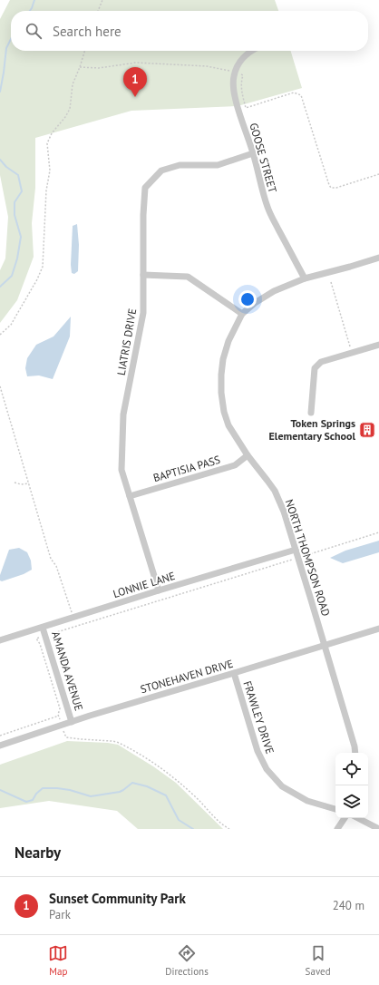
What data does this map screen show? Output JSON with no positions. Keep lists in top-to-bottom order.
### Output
{
  "streets": {
    "street": [
      "GOOSE STREET",
      "LIATRIS DRIVE",
      "BAPTISIA PASS",
      "NORTH THOMPSON ROAD",
      "LONNIE LANE",
      "AMANDA AVENUE",
      "STONEHAVEN DRIVE",
      "FRAWLEY DRIVE"
    ]
  },
  "crossings": [
    ["GOOSE STREET", "LIATRIS DRIVE"],
    ["GOOSE STREET", "NORTH THOMPSON ROAD"],
    ["LIATRIS DRIVE", "BAPTISIA PASS"],
    ["LIATRIS DRIVE", "LONNIE LANE"],
    ["BAPTISIA PASS", "NORTH THOMPSON ROAD"],
    ["NORTH THOMPSON ROAD", "LONNIE LANE"],
    ["NORTH THOMPSON ROAD", "STONEHAVEN DRIVE"],
    ["LONNIE LANE", "AMANDA AVENUE"],
    ["AMANDA AVENUE", "STONEHAVEN DRIVE"],
    ["STONEHAVEN DRIVE", "FRAWLEY DRIVE"]
  ],
  "places": {
    "building": ["Token Springs Elementary School"]
  },
  "page": {
    "search": "Search here",
    "pins": "1",
    "heading": "Nearby",
    "list": [
      {
        "mark": "1",
        "name": "Sunset Community Park",
        "note": "Park",
        "value": "240 m"
      }
    ],
    "nav": ["Map", "Directions", "Saved"]
  }
}
